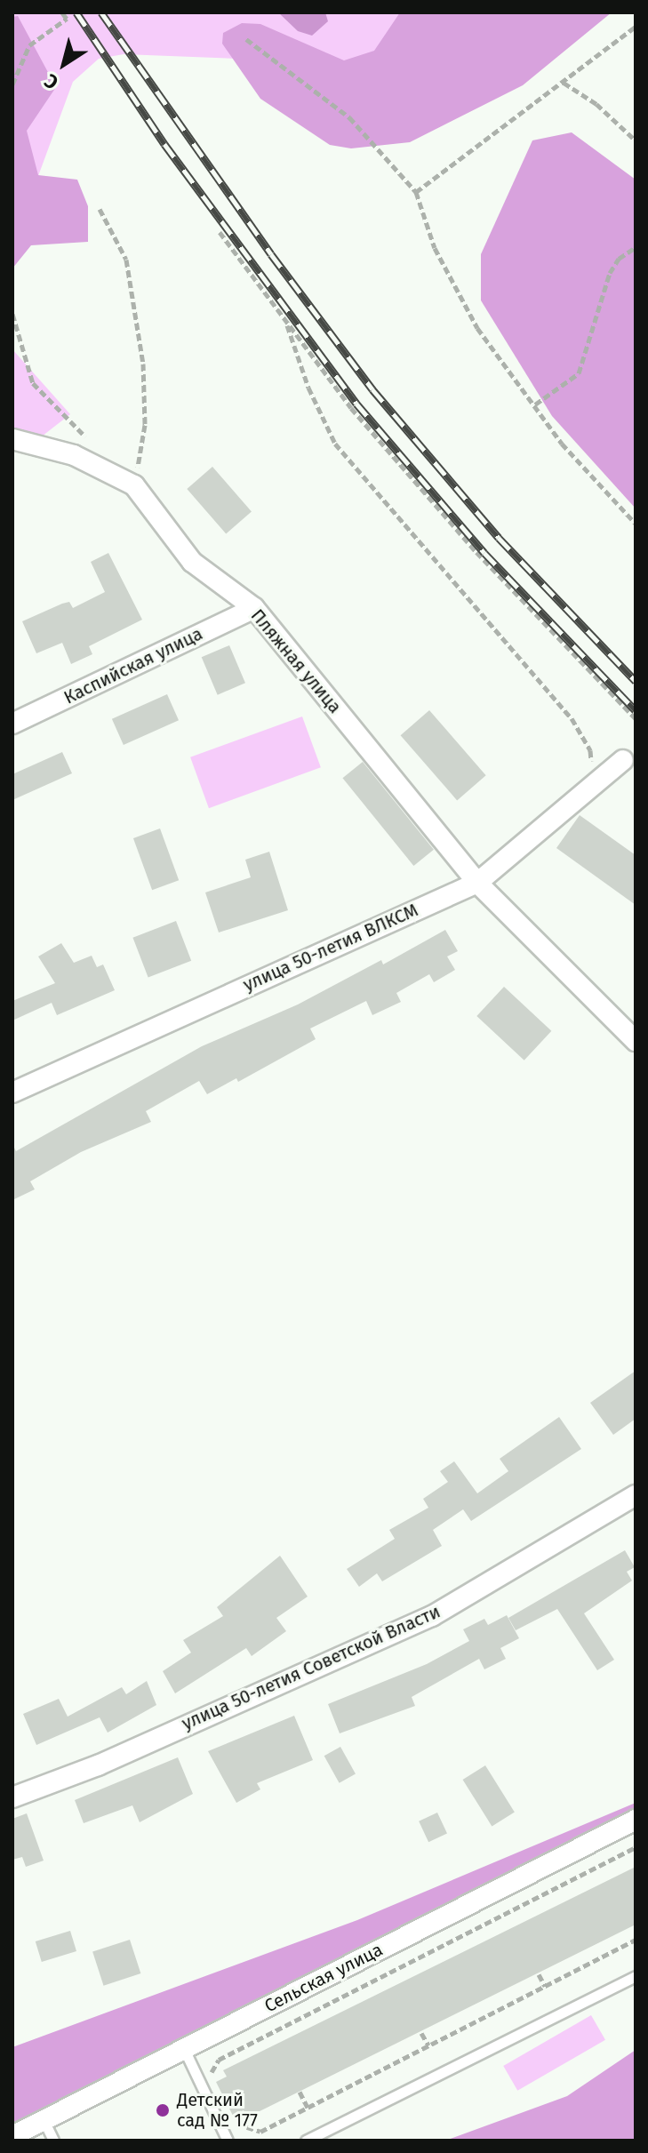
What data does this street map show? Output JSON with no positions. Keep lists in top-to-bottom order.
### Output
{
  "streets": {
    "street": [
      "Пляжная улица",
      "Каспийская улица",
      "улица 50-летия ВЛКСМ",
      "улица 50-летия Советской Власти",
      "Сельская улица"
    ]
  },
  "crossings": [
    ["Пляжная улица", "Каспийская улица"],
    ["Пляжная улица", "улица 50-летия ВЛКСМ"]
  ],
  "places": ["Детский сад № 177"],
  "north": "bottom left"
}
